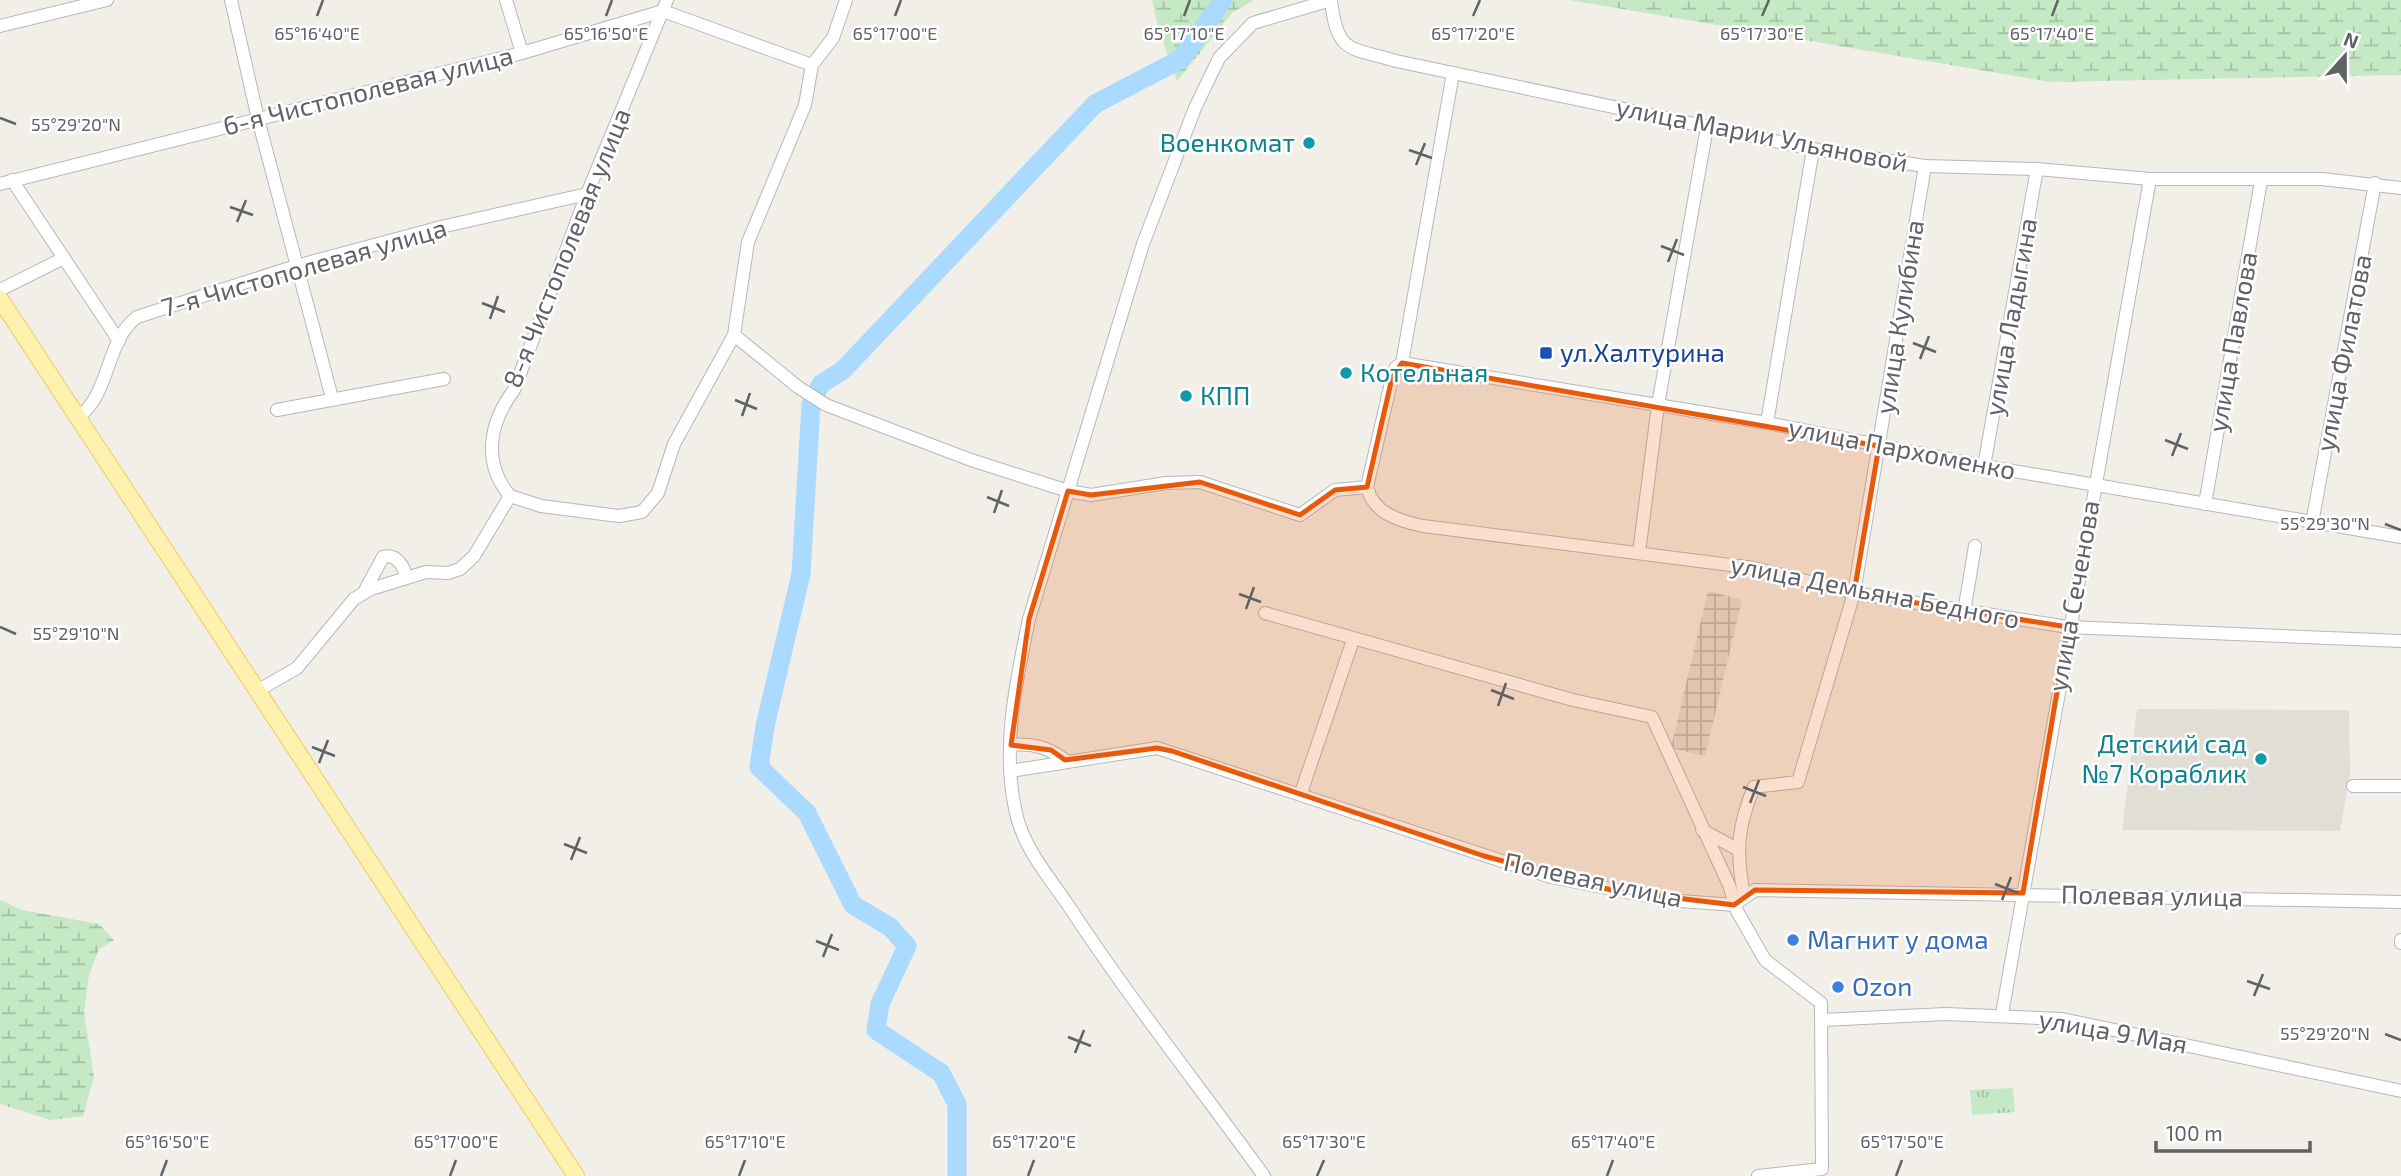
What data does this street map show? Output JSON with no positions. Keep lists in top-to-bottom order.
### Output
{
  "streets": {
    "street": [
      "6-я Чистополевая улица",
      "улица Марии Ульяновой",
      "8-я Чистополевая улица",
      "7-я Чистополевая улица",
      "улица Кулибина",
      "улица Ладыгина",
      "улица Павлова",
      "улица Филатова",
      "улица Пархоменко",
      "улица Демьяна Бедного",
      "улица Сеченова",
      "Полевая улица",
      "улица 9 Мая"
    ]
  },
  "crossings": [
    ["6-я Чистополевая улица", "8-я Чистополевая улица"],
    ["улица Марии Ульяновой", "улица Кулибина"],
    ["улица Марии Ульяновой", "улица Ладыгина"],
    ["улица Марии Ульяновой", "улица Павлова"],
    ["улица Марии Ульяновой", "улица Филатова"],
    ["улица Марии Ульяновой", "улица Сеченова"],
    ["8-я Чистополевая улица", "7-я Чистополевая улица"],
    ["улица Кулибина", "улица Пархоменко"],
    ["улица Кулибина", "улица Демьяна Бедного"],
    ["улица Ладыгина", "улица Пархоменко"],
    ["улица Павлова", "улица Пархоменко"],
    ["улица Филатова", "улица Пархоменко"],
    ["улица Пархоменко", "улица Сеченова"],
    ["улица Демьяна Бедного", "улица Сеченова"],
    ["улица Сеченова", "Полевая улица"],
    ["улица Сеченова", "улица 9 Мая"]
  ],
  "places": {
    "other": [
      "Военкомат",
      "Котельная",
      "КПП",
      "Детский сад №7 Кораблик",
      "Магнит у дома",
      "Ozon"
    ],
    "transit": ["ул.Халтурина"]
  },
  "scale_bar": "100 m",
  "north": "top",
  "coordinates": [
    "65°16'40\"E",
    "65°16'50\"E",
    "65°17'00\"E",
    "65°17'10\"E",
    "65°17'20\"E",
    "65°17'30\"E",
    "65°17'40\"E",
    "55°29'20\"N",
    "55°29'30\"N",
    "55°29'10\"N",
    "65°17'50\"E"
  ]
}
